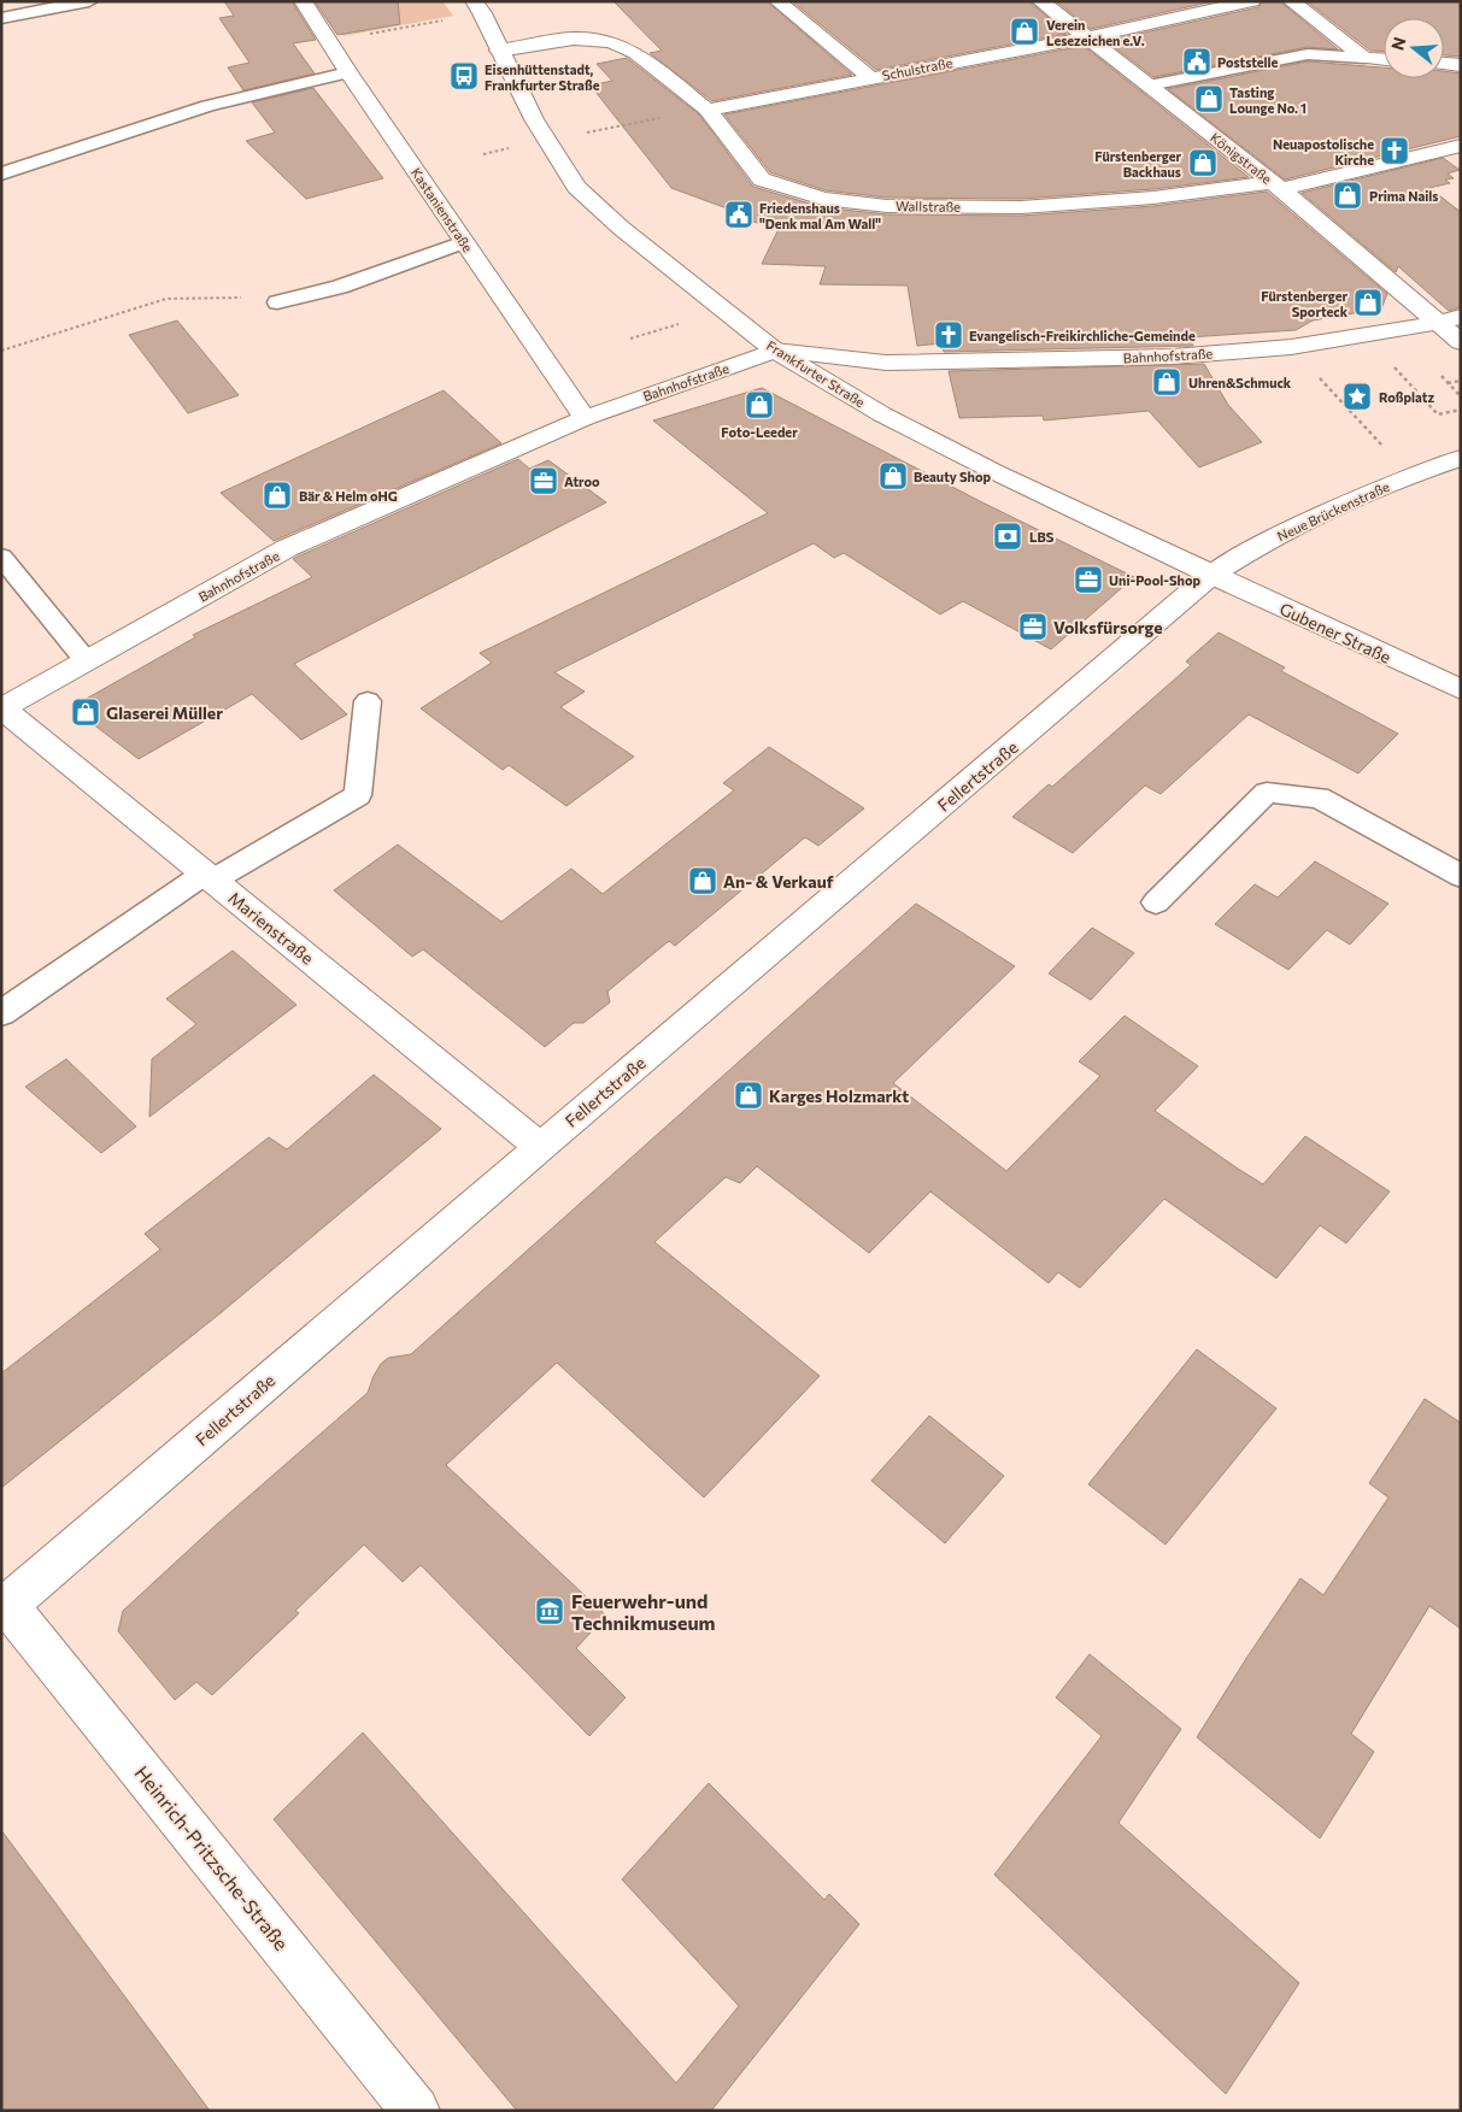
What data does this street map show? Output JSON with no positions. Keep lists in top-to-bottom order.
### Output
{
  "streets": {
    "street": [
      "Schulstraße",
      "Königstraße",
      "Wallstraße",
      "Kastanienstraße",
      "Bahnhofstraße",
      "Frankfurter Straße",
      "Neue Brückenstraße",
      "Gubener Straße",
      "Fellertstraße",
      "Marienstraße",
      "Heinrich-Pritzsche-Straße"
    ]
  },
  "crossings": [
    ["Schulstraße", "Königstraße"],
    ["Schulstraße", "Wallstraße"],
    ["Königstraße", "Wallstraße"],
    ["Königstraße", "Bahnhofstraße"],
    ["Wallstraße", "Frankfurter Straße"],
    ["Kastanienstraße", "Bahnhofstraße"],
    ["Bahnhofstraße", "Frankfurter Straße"],
    ["Bahnhofstraße", "Marienstraße"],
    ["Frankfurter Straße", "Neue Brückenstraße"],
    ["Frankfurter Straße", "Gubener Straße"],
    ["Frankfurter Straße", "Fellertstraße"],
    ["Neue Brückenstraße", "Gubener Straße"],
    ["Neue Brückenstraße", "Fellertstraße"],
    ["Gubener Straße", "Fellertstraße"],
    ["Fellertstraße", "Marienstraße"],
    ["Fellertstraße", "Heinrich-Pritzsche-Straße"]
  ],
  "places": {
    "shop": [
      "Verein Lesezeichen e.V.",
      "Tasting Lounge No. 1",
      "Fürstenberger Backhaus",
      "Prima Nails",
      "Fürstenberger Sporteck",
      "Uhren&Schmuck",
      "Foto-Leeder",
      "Beauty Shop",
      "Bär & Helm oHG",
      "Glaserei Müller",
      "An- & Verkauf",
      "Karges Holzmarkt"
    ],
    "public building": ["Poststelle", "Friedenshaus \"Denk mal Am Wall\""],
    "bus stop": ["Eisenhüttenstadt, Frankfurter Straße"],
    "church": ["Neuapostolische Kirche", "Evangelisch-Freikirchliche-Gemeinde"],
    "place": ["Roßplatz"],
    "office": ["Atroo", "Uni-Pool-Shop", "Volksfürsorge"],
    "bank": ["LBS"],
    "museum": ["Feuerwehr-und Technikmuseum"]
  },
  "north": "left"
}
